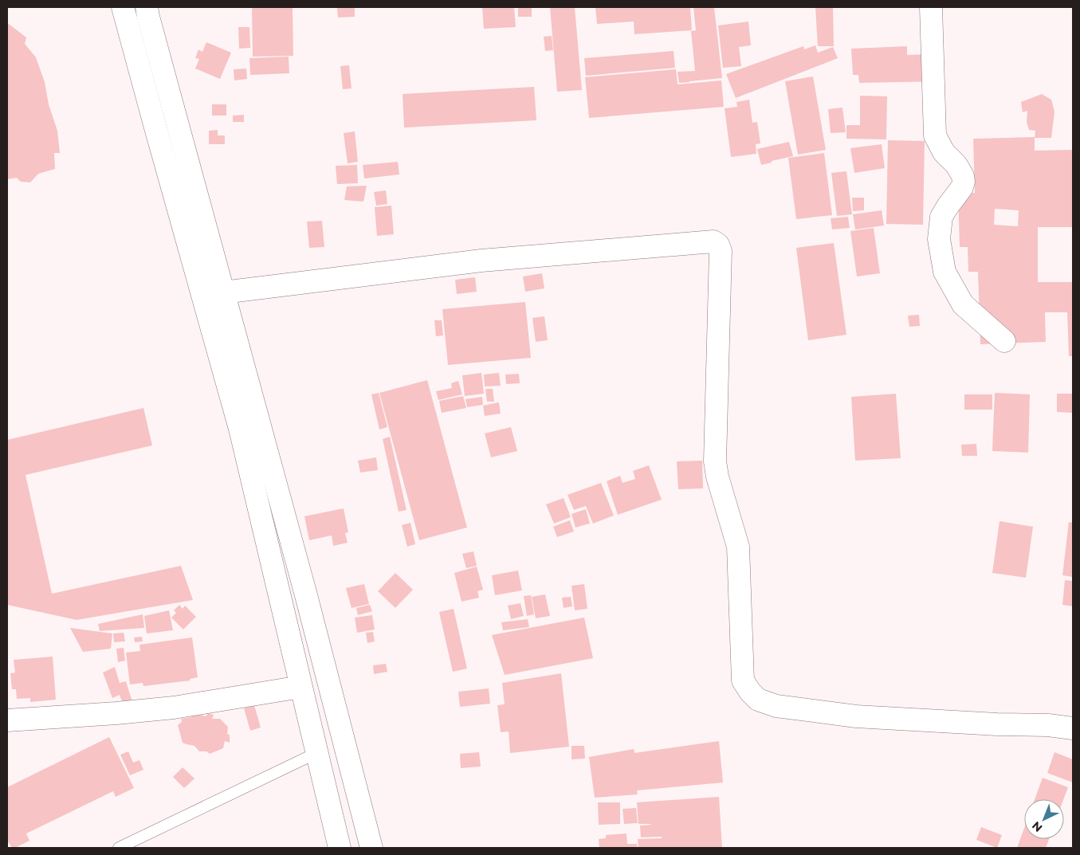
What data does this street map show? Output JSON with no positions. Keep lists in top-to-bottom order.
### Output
{
  "north": "bottom left"
}
